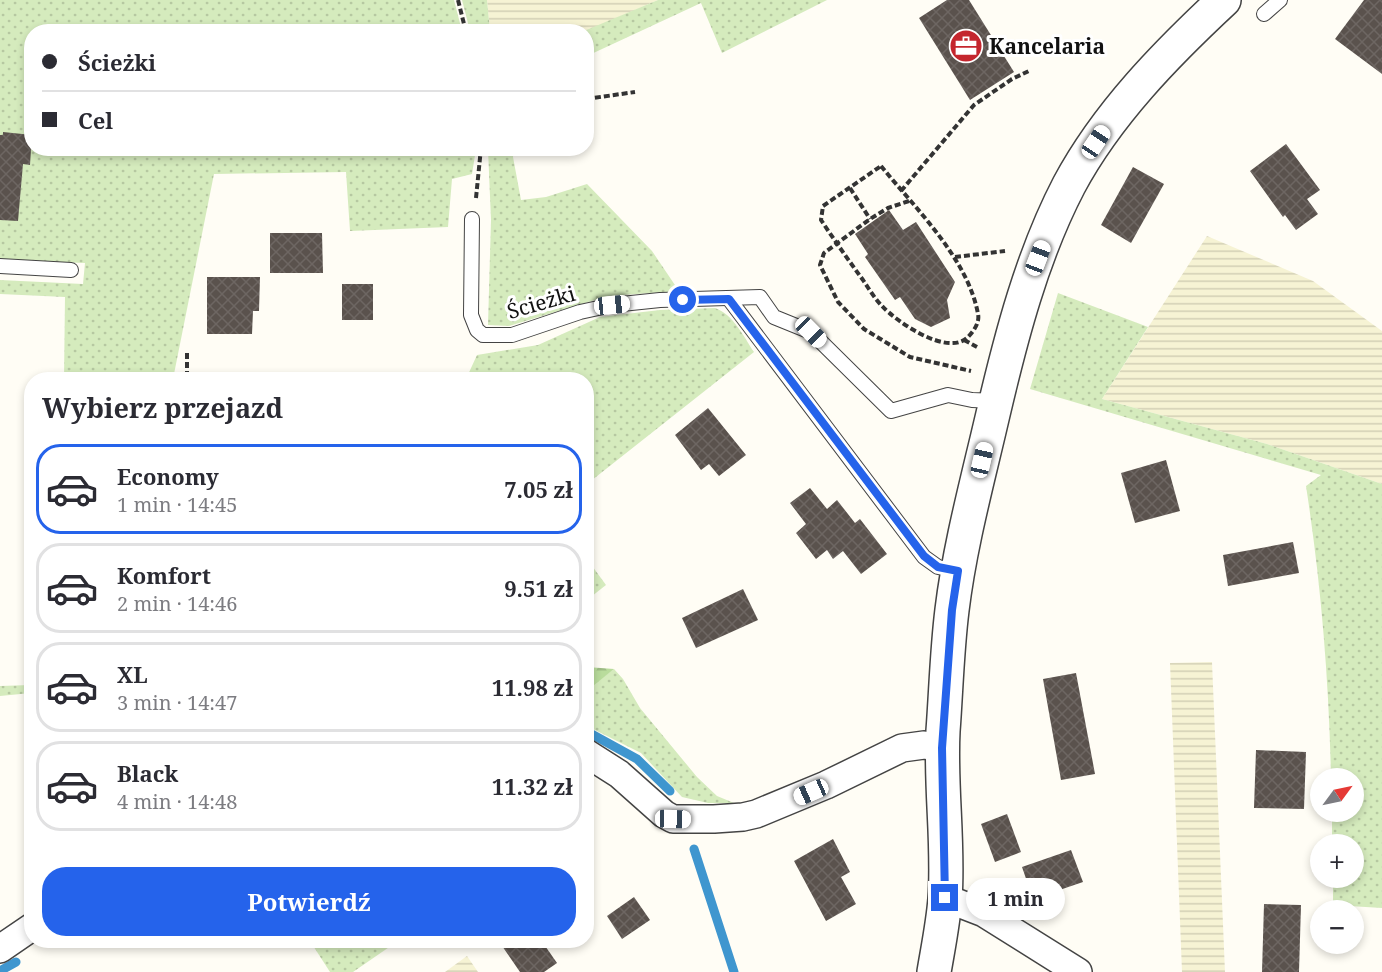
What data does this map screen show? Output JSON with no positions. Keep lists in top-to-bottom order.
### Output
{
  "streets": {
    "lane": ["Ścieżki"]
  },
  "places": {
    "office": ["Kancelaria"]
  },
  "north": "top right",
  "page": {
    "banner": ["Ścieżki", "Cel"],
    "heading": "Wybierz przejazd",
    "list": [
      {
        "name": "Economy",
        "note": "1 min · 14:45",
        "value": "7.05 zł"
      },
      {
        "name": "Komfort",
        "note": "2 min · 14:46",
        "value": "9.51 zł"
      },
      {
        "name": "XL",
        "note": "3 min · 14:47",
        "value": "11.98 zł"
      },
      {
        "name": "Black",
        "note": "4 min · 14:48",
        "value": "11.32 zł"
      }
    ],
    "map_buttons": ["+", "−"],
    "buttons": "Potwierdź",
    "bubble": "1 min"
  }
}
